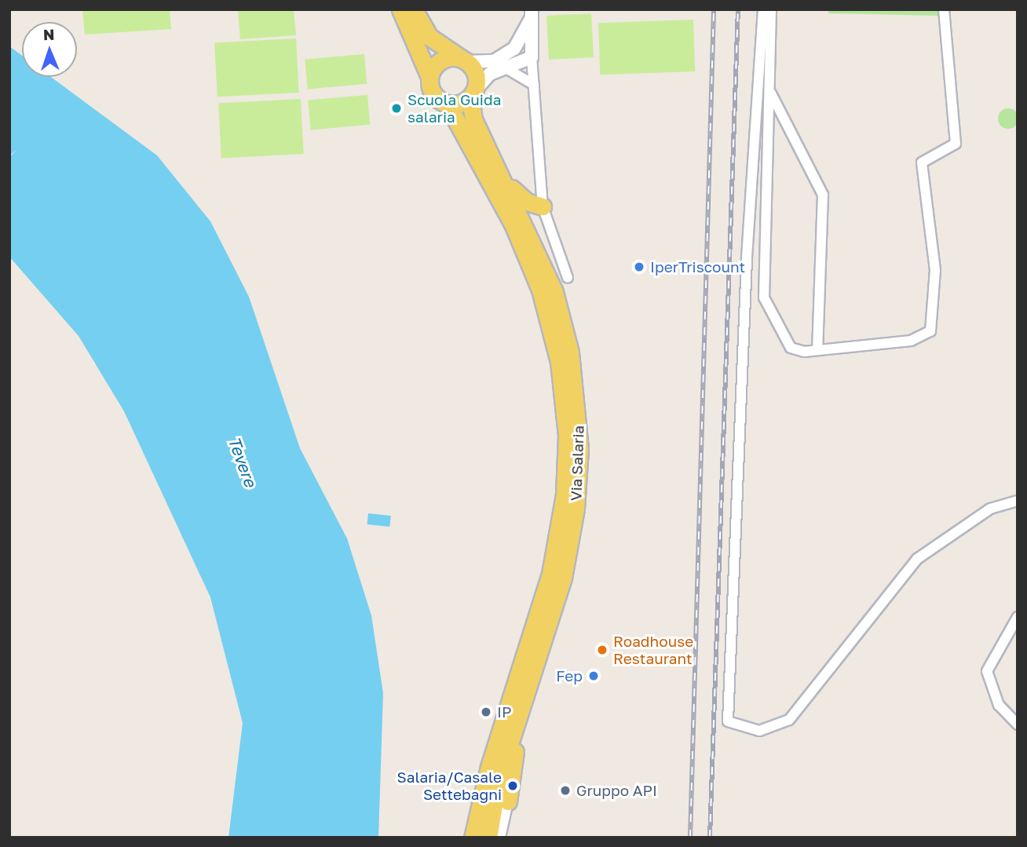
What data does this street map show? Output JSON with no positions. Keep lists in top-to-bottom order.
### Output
{
  "streets": {
    "main road": ["Via Salaria"]
  },
  "water": ["Tevere"],
  "places": [
    "Scuola Guida salaria",
    "IperTriscount",
    "Roadhouse Restaurant",
    "Fep",
    "IP",
    "Salaria/Casale Settebagni",
    "Gruppo API"
  ],
  "north": "top"
}
